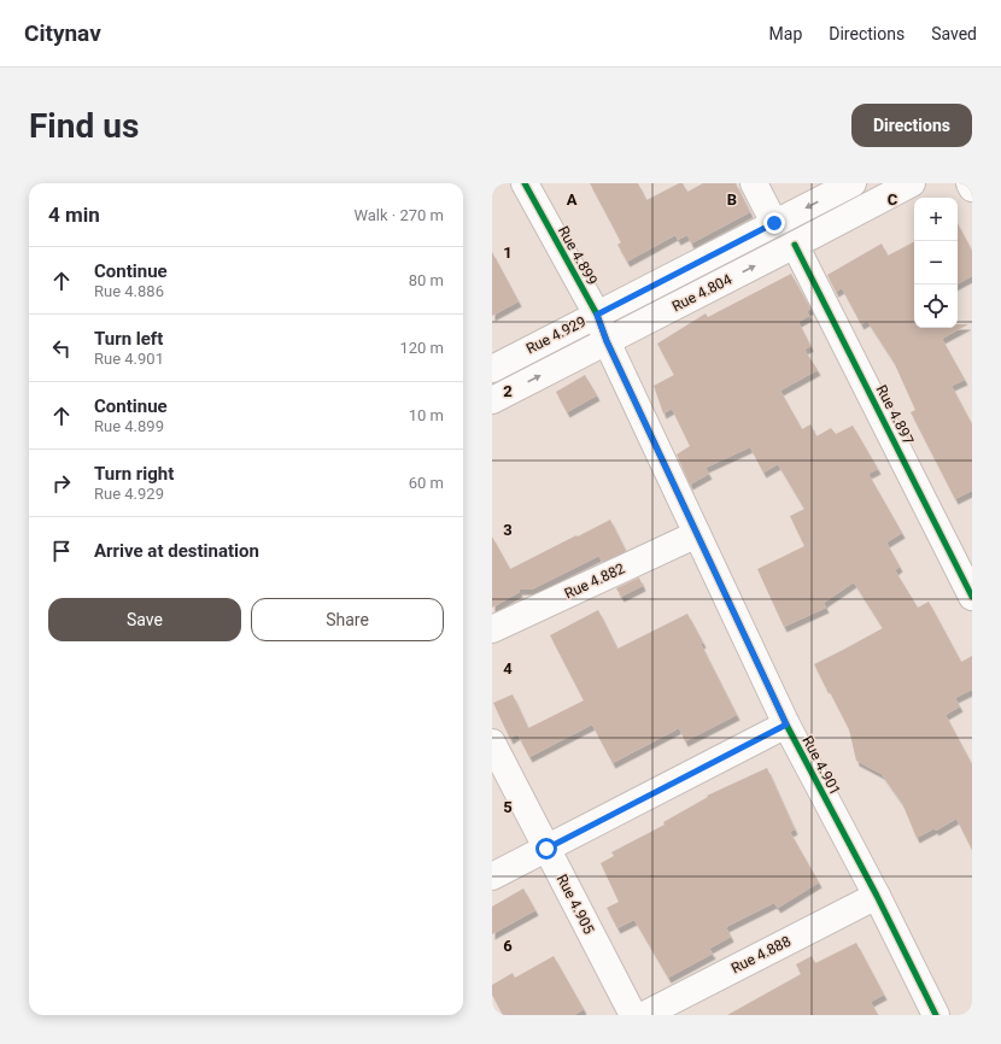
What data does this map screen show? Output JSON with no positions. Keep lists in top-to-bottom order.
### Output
{
  "streets": {
    "street": [
      "Rue 4.899",
      "Rue 4.804",
      "Rue 4.929",
      "Rue 4.897",
      "Rue 4.882",
      "Rue 4.901",
      "Rue 4.905",
      "Rue 4.888"
    ]
  },
  "crossings": [
    ["Rue 4.899", "Rue 4.804"],
    ["Rue 4.899", "Rue 4.929"],
    ["Rue 4.899", "Rue 4.901"],
    ["Rue 4.804", "Rue 4.897"],
    ["Rue 4.804", "Rue 4.901"],
    ["Rue 4.882", "Rue 4.901"],
    ["Rue 4.901", "Rue 4.888"]
  ],
  "one_way": ["Rue 4.804"],
  "page": {
    "header": "Citynav",
    "nav": ["Map", "Directions", "Saved"],
    "buttons": [
      "Directions",
      ["Save", "Share"]
    ],
    "title": "Find us",
    "heading": ["4 min", "Walk · 270 m"],
    "map_buttons": ["+", "−"],
    "list": [
      ["Continue", "Rue 4.886", "80 m"],
      ["Turn left", "Rue 4.901", "120 m"],
      ["Continue", "Rue 4.899", "10 m"],
      ["Turn right", "Rue 4.929", "60 m"],
      "Arrive at destination"
    ]
  },
  "grid": {
    "columns": ["A", "B", "C"],
    "rows": [
      "1",
      "2",
      "3",
      "4",
      "5",
      "6"
    ]
  }
}
